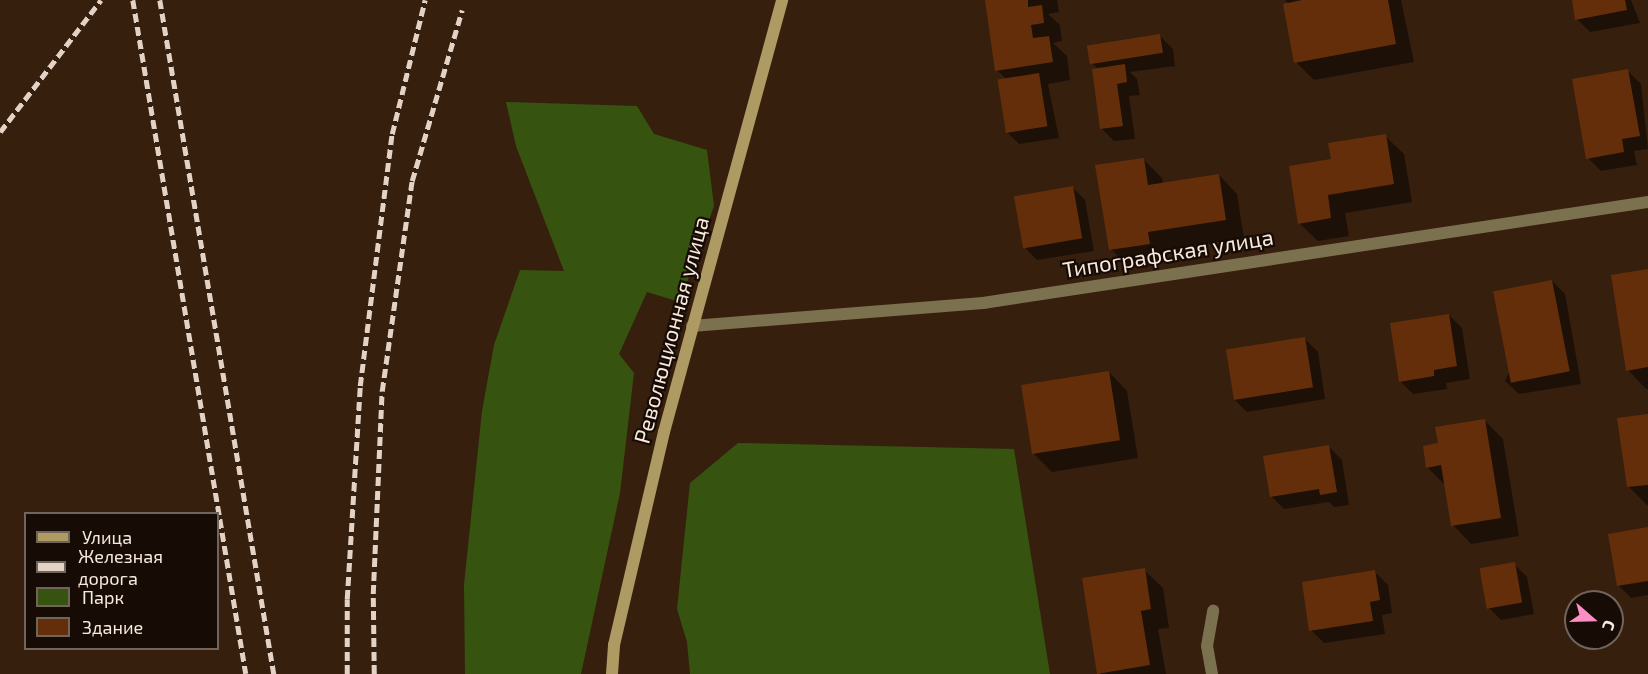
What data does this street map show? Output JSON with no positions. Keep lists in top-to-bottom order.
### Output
{
  "streets": {
    "main road": ["Революционная улица"],
    "street": ["Типографская улица"]
  },
  "crossings": [
    ["Типографская улица", "Революционная улица"]
  ],
  "legend": [
    "Улица",
    "Железная дорога",
    "Парк",
    "Здание"
  ],
  "north": "right"
}
